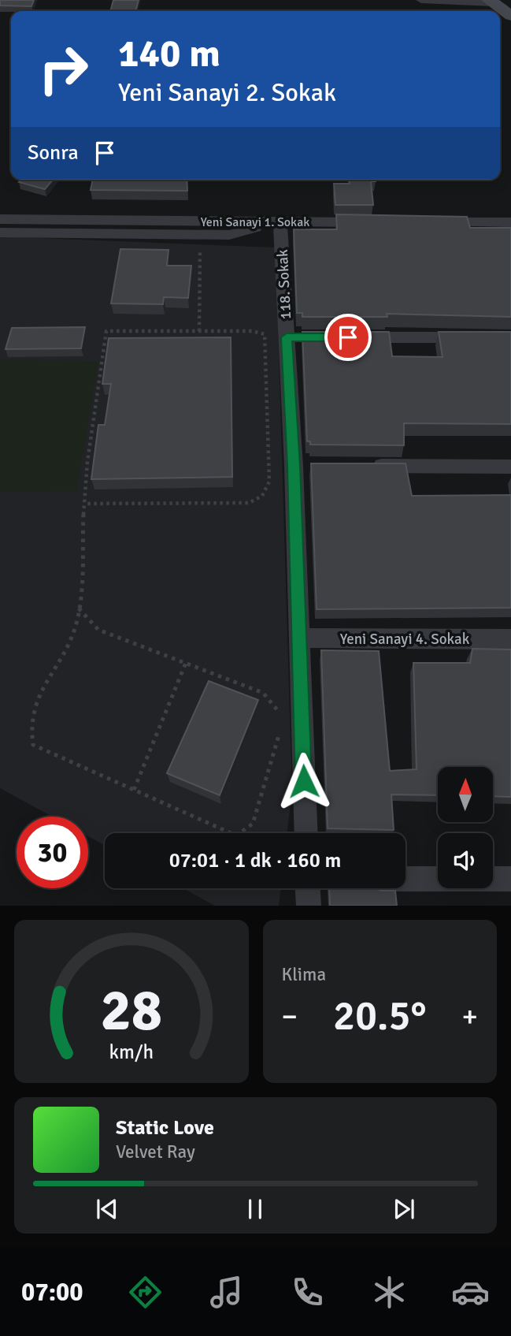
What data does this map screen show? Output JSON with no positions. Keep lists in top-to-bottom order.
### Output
{
  "streets": {
    "street": ["Yeni Sanayi 1. Sokak", "118. Sokak", "Yeni Sanayi 4. Sokak"]
  },
  "crossings": [
    ["Yeni Sanayi 1. Sokak", "118. Sokak"],
    ["118. Sokak", "Yeni Sanayi 4. Sokak"]
  ],
  "north": "top",
  "page": {
    "turn": ["140 m", "Yeni Sanayi 2. Sokak"],
    "then": "Sonra",
    "limit": "30",
    "trip": "07:01 · 1 dk · 160 m",
    "tile": "Klima",
    "heat": ["−", "20.5°", "+"],
    "song": ["Static Love", "Velvet Ray"],
    "tabs": "07:00",
    "gauge": ["28", "km/h"]
  }
}
